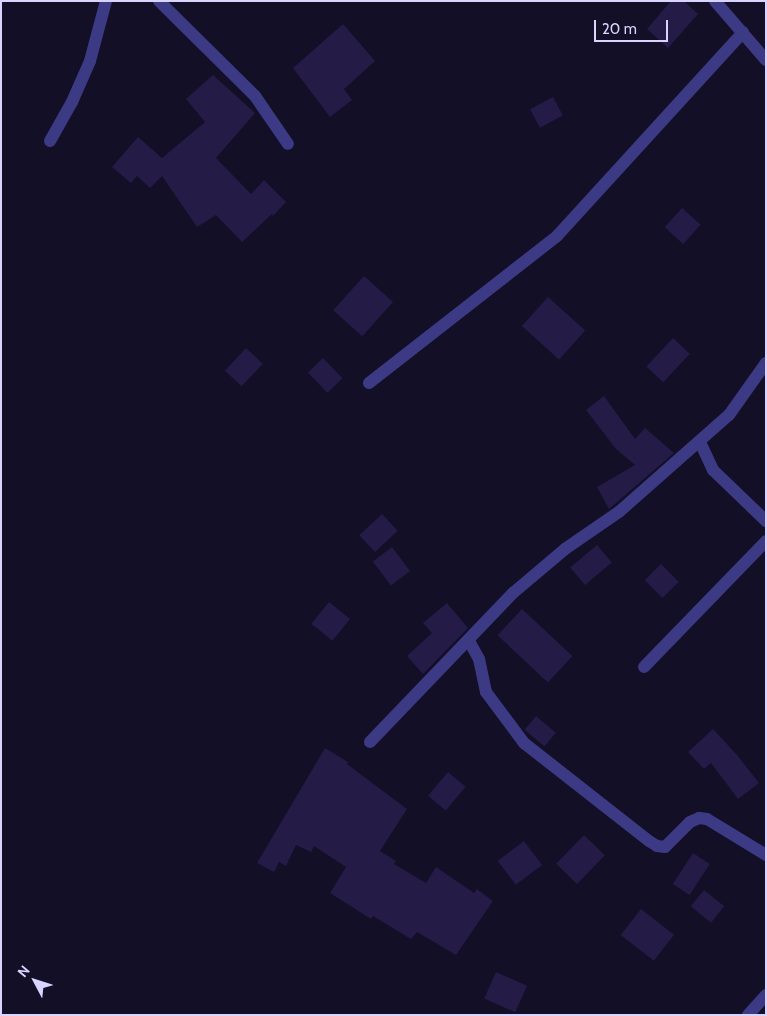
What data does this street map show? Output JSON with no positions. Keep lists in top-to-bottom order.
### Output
{
  "scale_bar": "20 m",
  "north": "top left"
}
